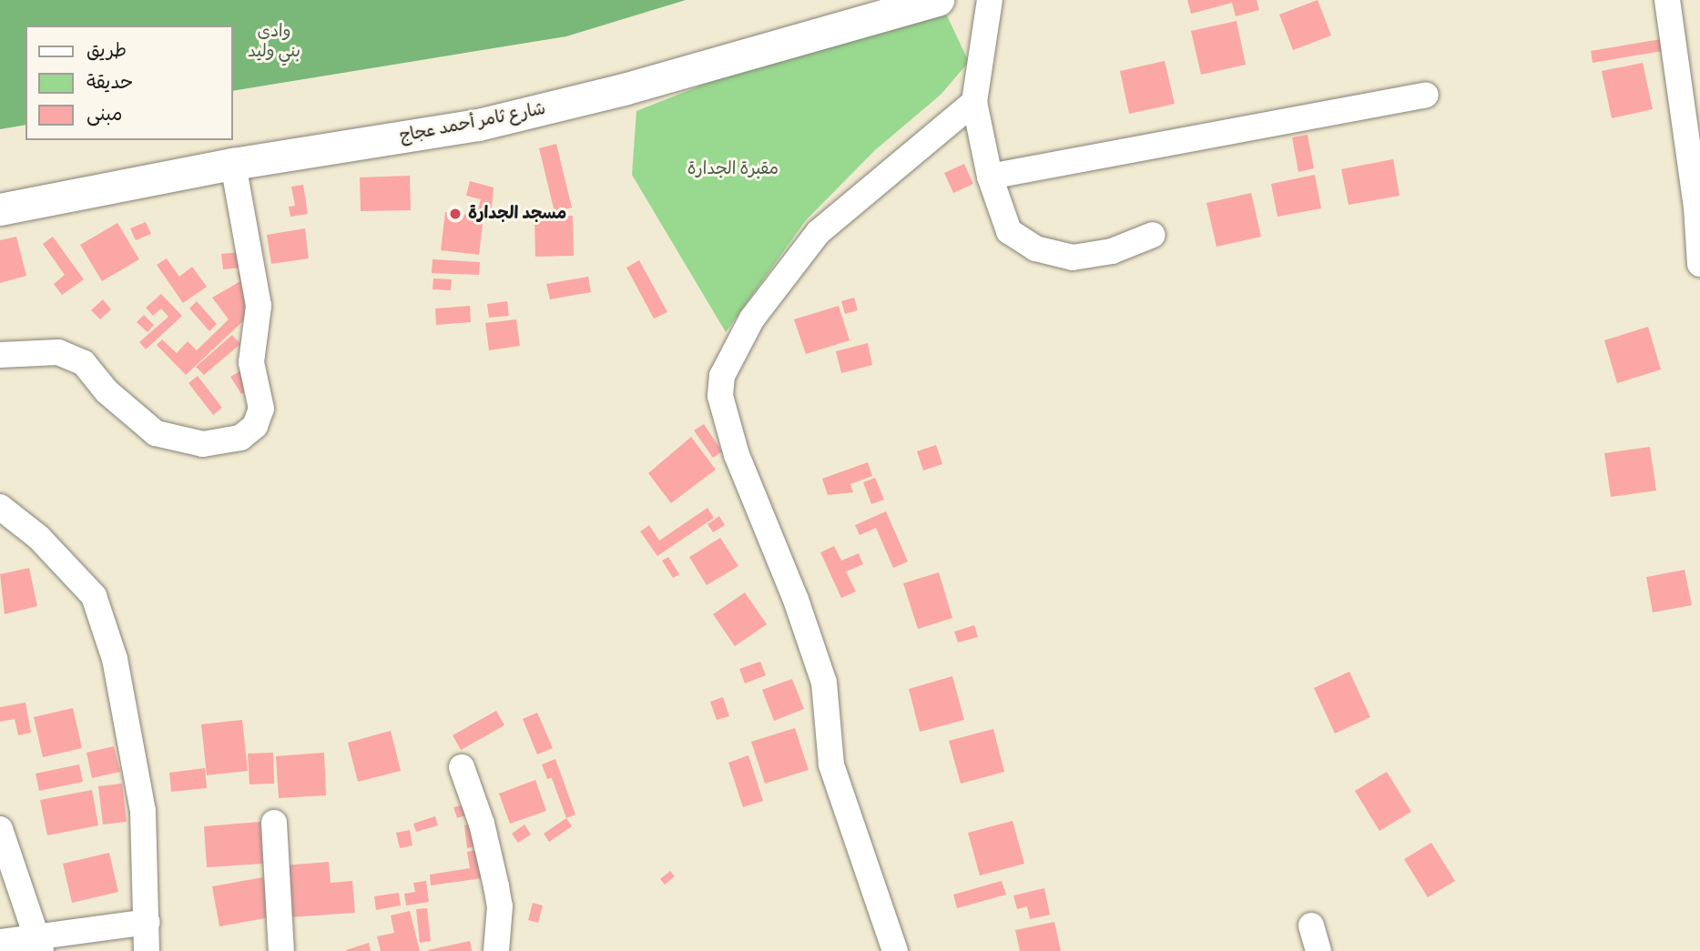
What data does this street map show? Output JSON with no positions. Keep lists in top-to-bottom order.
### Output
{
  "streets": {
    "main road": ["شارع ثامر أحمد عجاج"]
  },
  "parks": ["وادي بني وليد", "مقبرة الجدارة"],
  "places": ["مسجد الجدارة"],
  "legend": ["طريق", "حديقة", "مبنى"]
}
